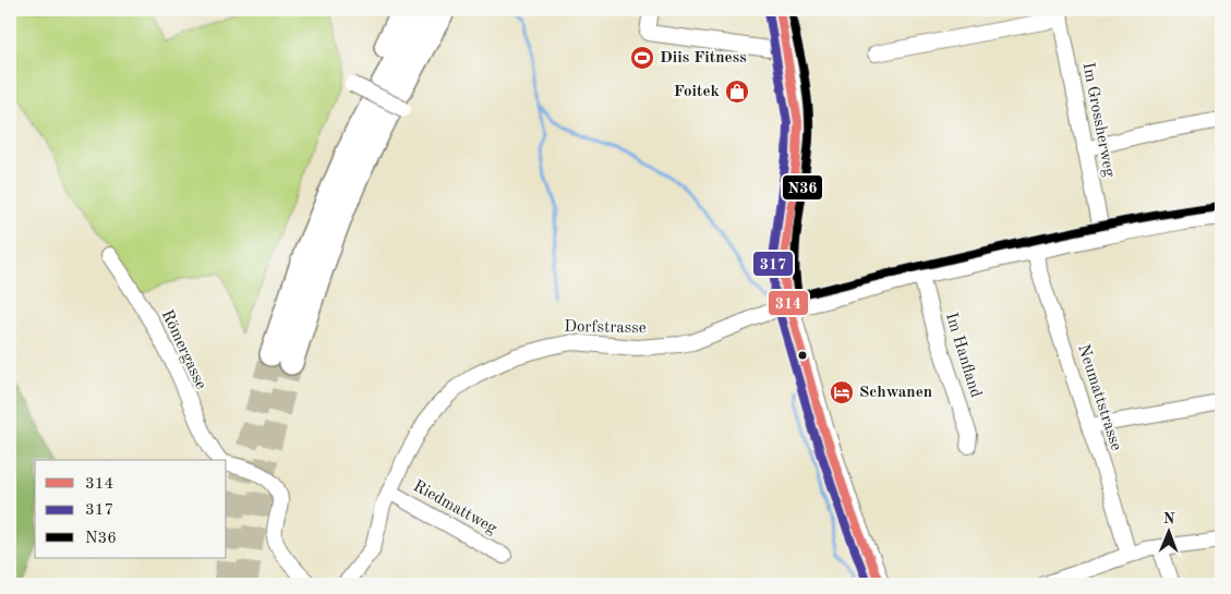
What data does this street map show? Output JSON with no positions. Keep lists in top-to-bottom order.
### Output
{
  "streets": {
    "street": [
      "Im Grossherweg",
      "Dorfstrasse",
      "Römergasse",
      "Im Hanfland",
      "Neumattstrasse",
      "Riedmattweg"
    ]
  },
  "crossings": [
    ["Im Grossherweg", "Dorfstrasse"],
    ["Dorfstrasse", "Im Hanfland"],
    ["Dorfstrasse", "Neumattstrasse"],
    ["Dorfstrasse", "Riedmattweg"]
  ],
  "places": {
    "sports": ["Diis Fitness"],
    "shop": ["Foitek"],
    "hotel": ["Schwanen"]
  },
  "lines": ["transit line 314", "transit line N36", "transit line 317"],
  "legend": ["314", "317", "N36"],
  "north": "top"
}
